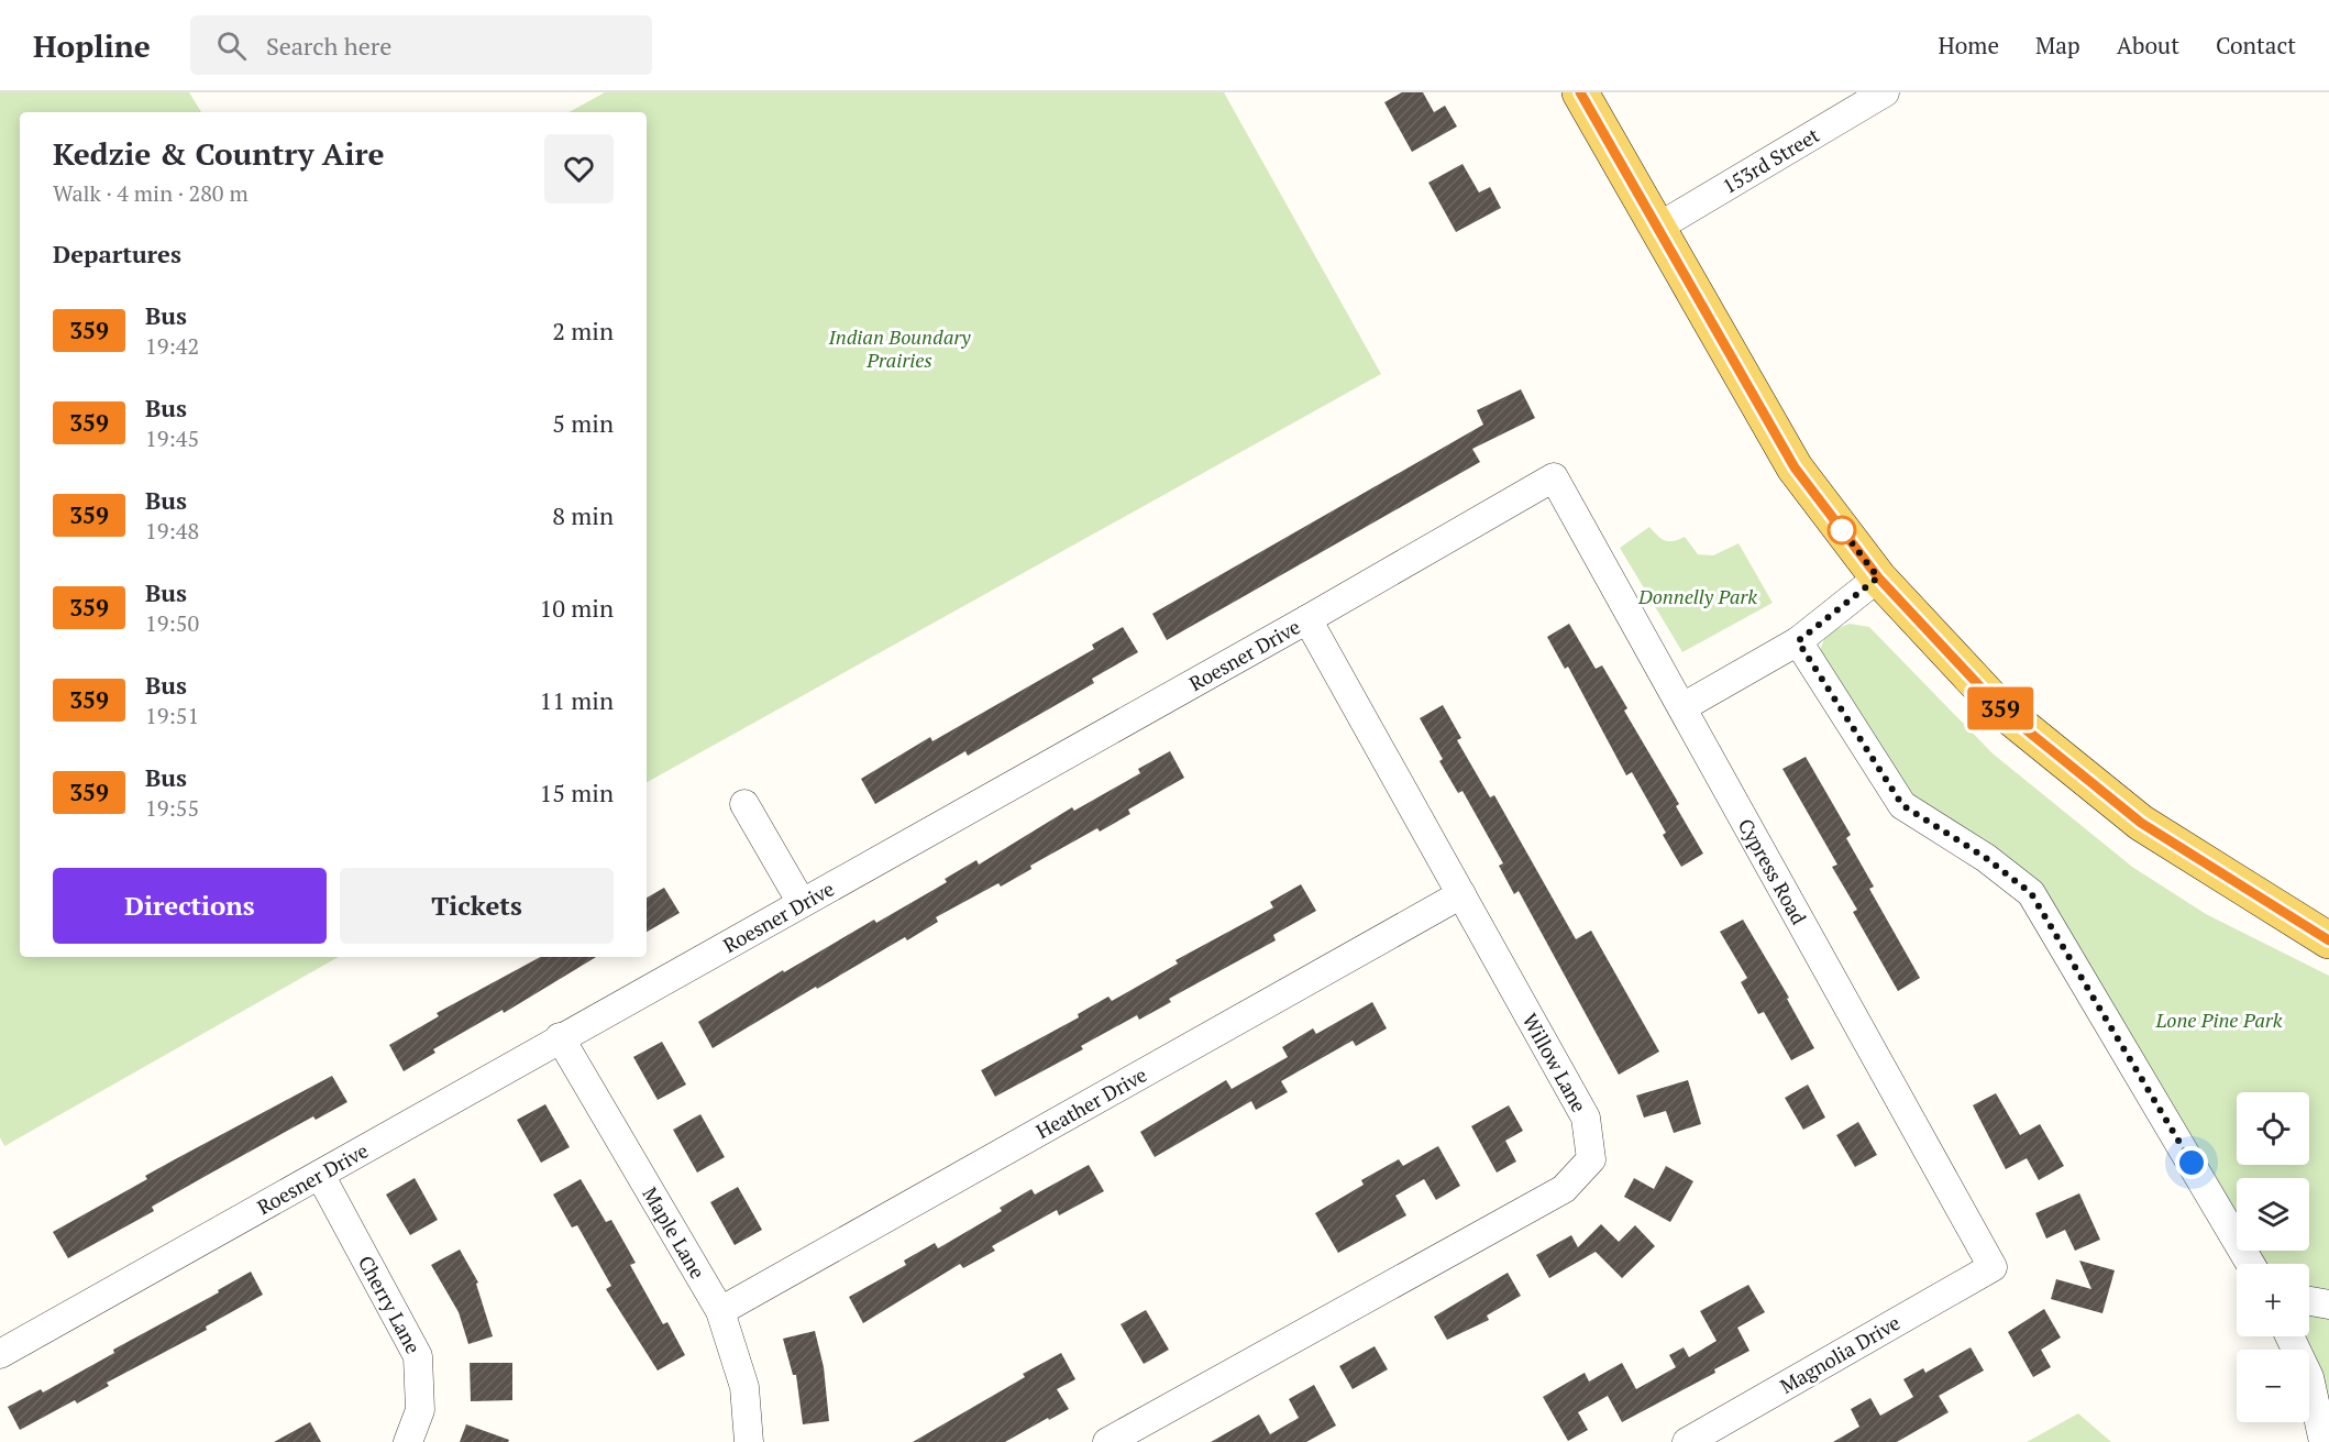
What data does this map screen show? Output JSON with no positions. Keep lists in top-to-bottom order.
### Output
{
  "streets": {
    "street": [
      "153rd Street",
      "Roesner Drive",
      "Cypress Road",
      "Willow Lane",
      "Heather Drive",
      "Maple Lane",
      "Cherry Lane",
      "Magnolia Drive"
    ]
  },
  "crossings": [
    ["Roesner Drive", "Cypress Road"],
    ["Roesner Drive", "Willow Lane"],
    ["Roesner Drive", "Maple Lane"],
    ["Roesner Drive", "Cherry Lane"],
    ["Cypress Road", "Magnolia Drive"],
    ["Willow Lane", "Heather Drive"],
    ["Heather Drive", "Maple Lane"]
  ],
  "parks": ["Indian Boundary Prairies", "Donnelly Park", "Lone Pine Park"],
  "lines": ["bus line 359"],
  "page": {
    "header": "Hopline",
    "search": "Search here",
    "nav": [
      "Home",
      "Map",
      "About",
      "Contact"
    ],
    "on_map": "359",
    "heading": [
      ["Kedzie & Country Aire", "Walk · 4 min · 280 m"],
      "Departures"
    ],
    "list": [
      {
        "mark": "359",
        "name": "Bus",
        "note": "19:42",
        "value": "2 min"
      },
      {
        "mark": "359",
        "name": "Bus",
        "note": "19:45",
        "value": "5 min"
      },
      {
        "mark": "359",
        "name": "Bus",
        "note": "19:48",
        "value": "8 min"
      },
      {
        "mark": "359",
        "name": "Bus",
        "note": "19:50",
        "value": "10 min"
      },
      {
        "mark": "359",
        "name": "Bus",
        "note": "19:51",
        "value": "11 min"
      },
      {
        "mark": "359",
        "name": "Bus",
        "note": "19:55",
        "value": "15 min"
      }
    ],
    "buttons": ["Directions", "Tickets"],
    "map_buttons": ["+", "−"]
  }
}
